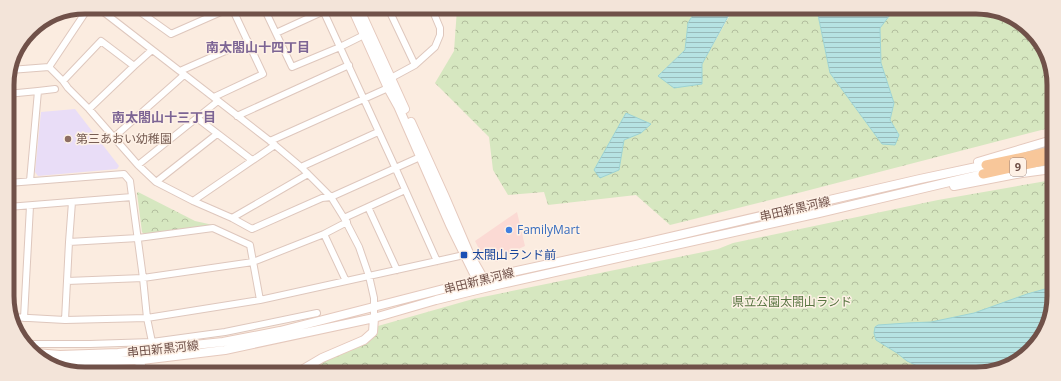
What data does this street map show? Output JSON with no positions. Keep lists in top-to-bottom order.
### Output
{
  "streets": {
    "main road": ["9", "串田新黒河線"]
  },
  "crossings": [
    ["9", "串田新黒河線"]
  ],
  "districts": ["南太閤山十四丁目", "南太閤山十三丁目"],
  "parks": ["県立公園太閤山ランド"],
  "places": {
    "other": ["第三あおい幼稚園", "FamilyMart"],
    "transit": ["太閤山ランド前"]
  }
}
